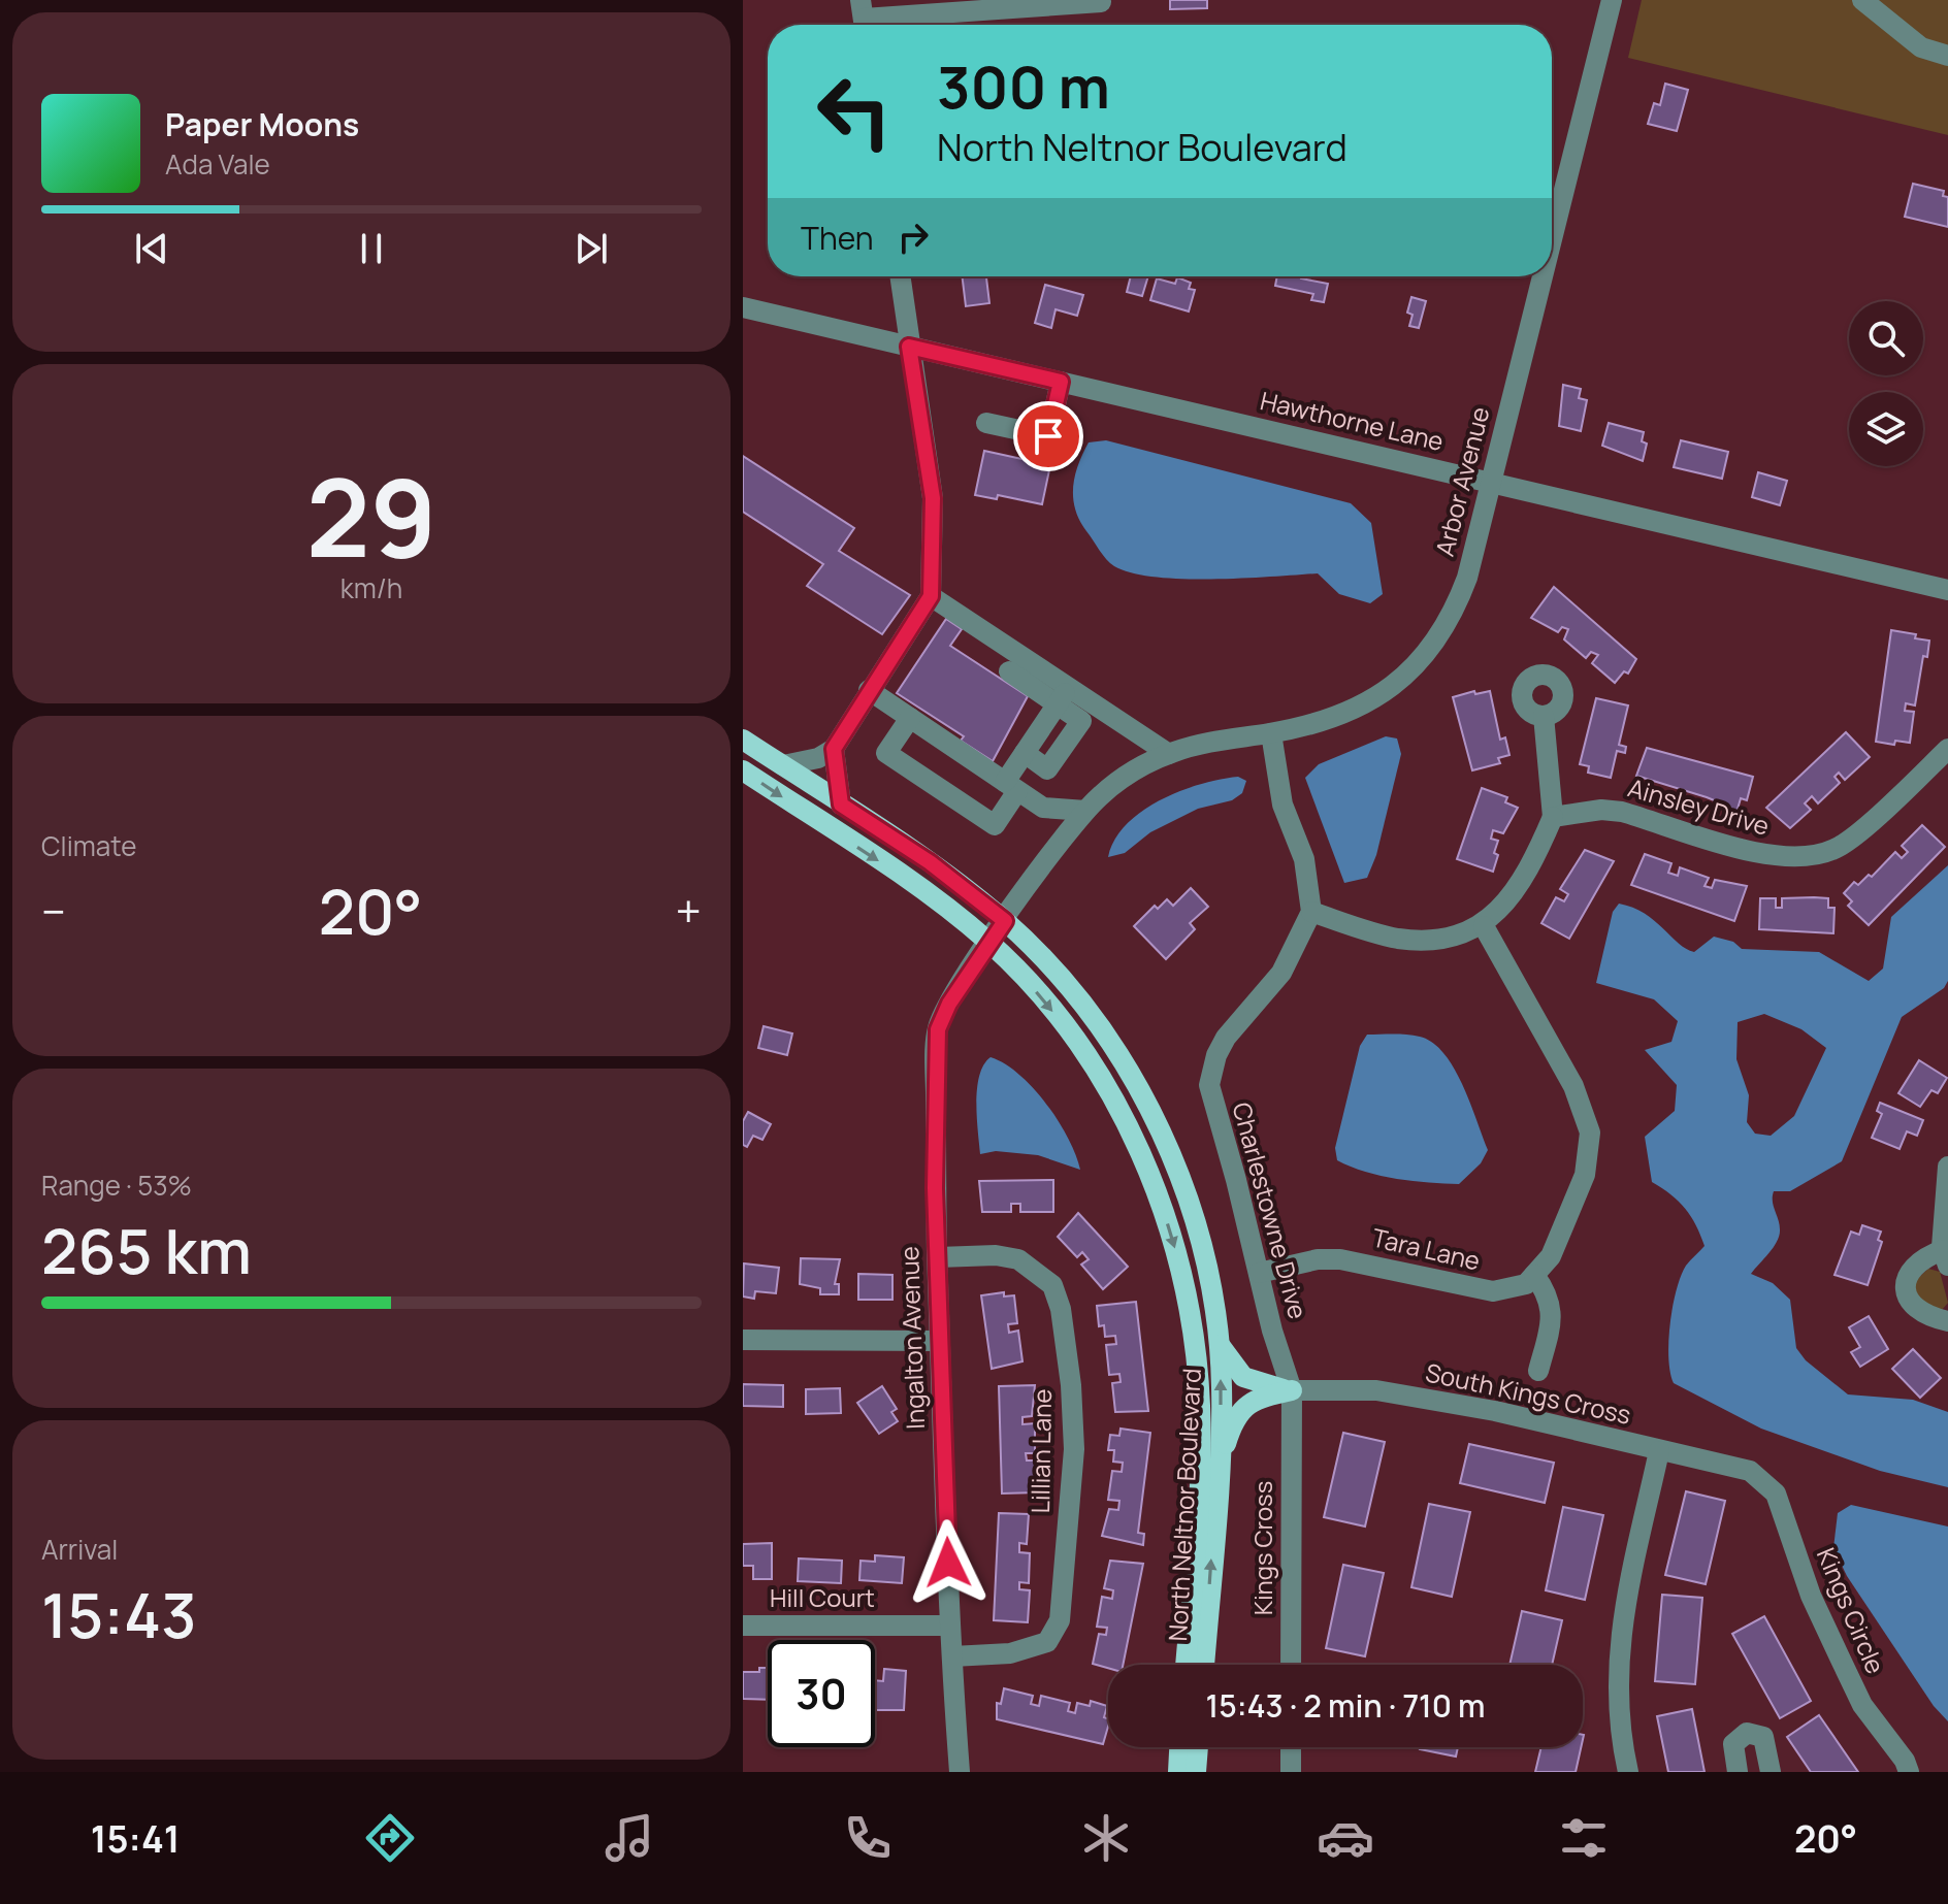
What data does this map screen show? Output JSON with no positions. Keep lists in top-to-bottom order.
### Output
{
  "streets": {
    "main road": ["North Neltnor Boulevard"],
    "street": [
      "Hawthorne Lane",
      "Arbor Avenue",
      "Ainsley Drive",
      "Charlestowne Drive",
      "Tara Lane",
      "Ingalton Avenue",
      "South Kings Cross",
      "Lillian Lane",
      "Kings Cross",
      "Hill Court",
      "Kings Circle"
    ]
  },
  "crossings": [
    ["Hawthorne Lane", "Arbor Avenue"],
    ["Arbor Avenue", "Ingalton Avenue"],
    ["Arbor Avenue", "North Neltnor Boulevard"],
    ["Charlestowne Drive", "Tara Lane"],
    ["Charlestowne Drive", "South Kings Cross"],
    ["Charlestowne Drive", "Kings Cross"],
    ["Ingalton Avenue", "Lillian Lane"],
    ["Ingalton Avenue", "North Neltnor Boulevard"],
    ["Ingalton Avenue", "Hill Court"],
    ["South Kings Cross", "Kings Cross"],
    ["South Kings Cross", "Kings Circle"]
  ],
  "page": {
    "turn": ["300 m", "North Neltnor Boulevard"],
    "song": ["Paper Moons", "Ada Vale"],
    "then": "Then",
    "tile": [
      ["29", "km/h"],
      "Climate",
      ["Range · 53%", "265 km"],
      ["Arrival", "15:43"]
    ],
    "heat": ["−", "20°", "+"],
    "limit": "30",
    "trip": "15:43 · 2 min · 710 m",
    "tabs": ["15:41", "20°"]
  }
}
